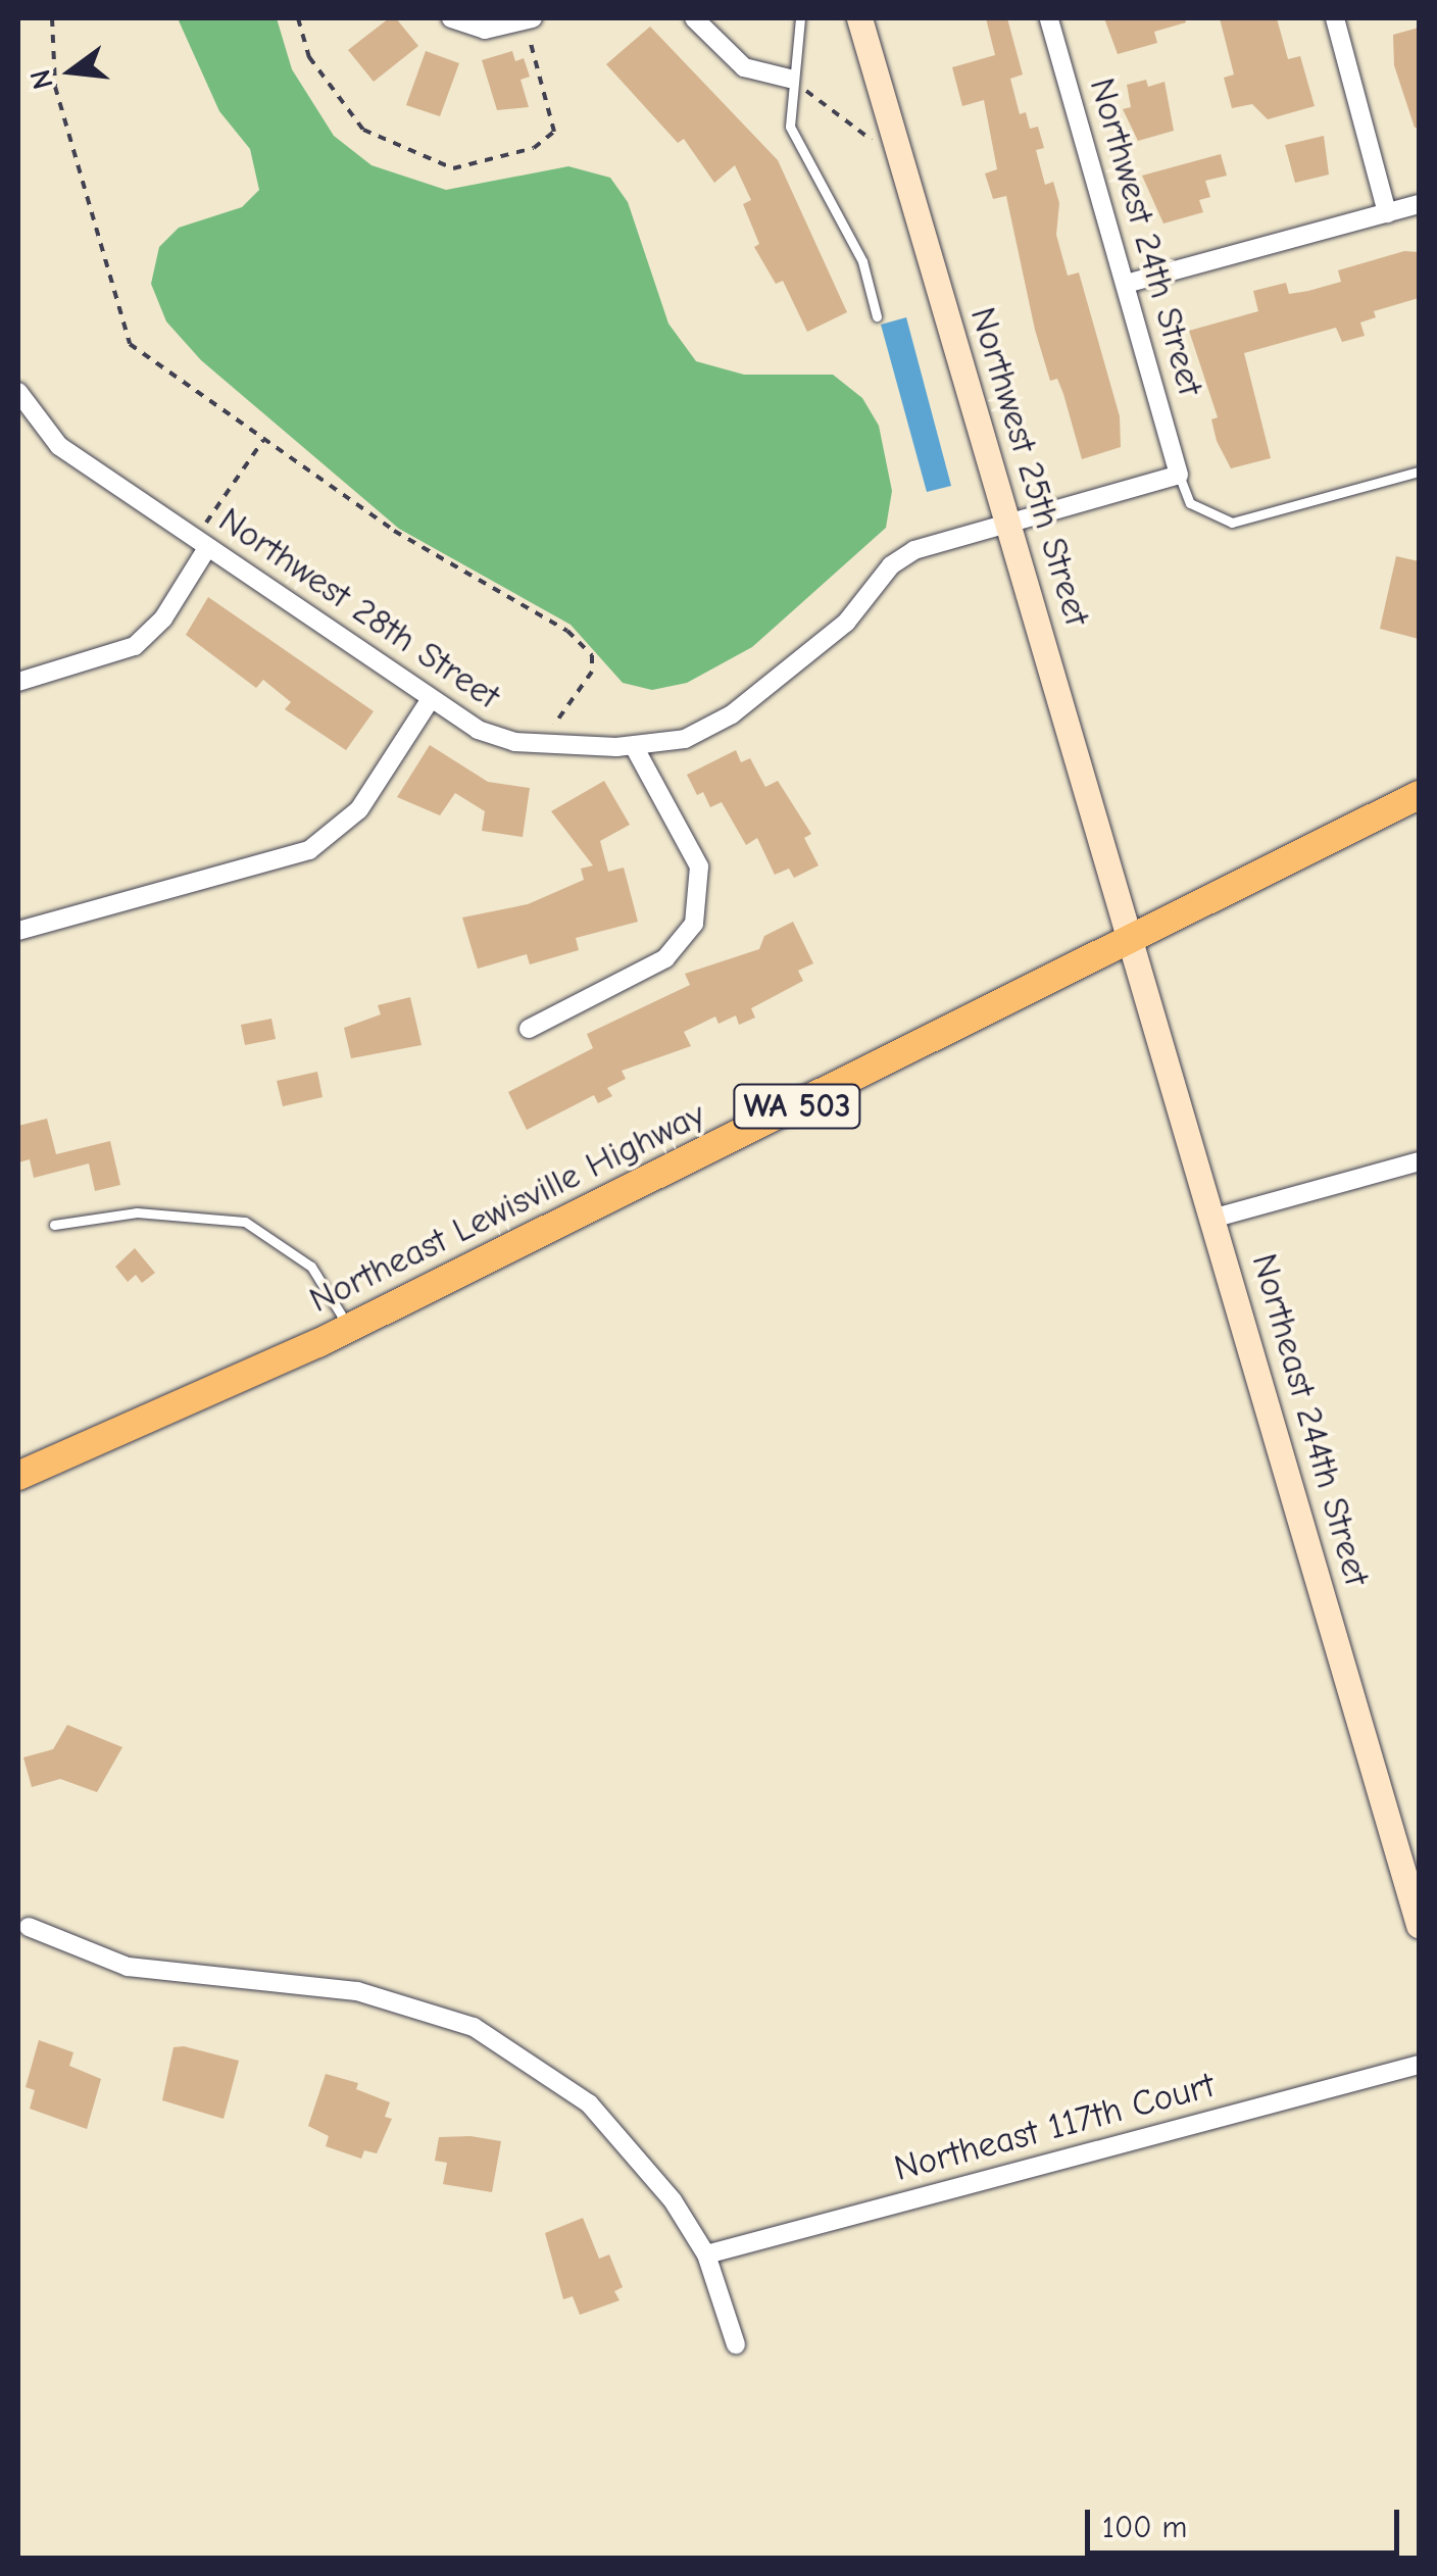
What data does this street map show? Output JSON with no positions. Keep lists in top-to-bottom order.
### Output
{
  "streets": {
    "main road": ["WA 503", "Northeast Lewisville Highway"],
    "street": [
      "Northwest 24th Street",
      "Northwest 25th Street",
      "Northwest 28th Street",
      "Northeast 244th Street",
      "Northeast 117th Court"
    ]
  },
  "crossings": [
    ["Northwest 24th Street", "Northwest 28th Street"],
    ["Northwest 25th Street", "Northwest 28th Street"],
    ["Northwest 25th Street", "WA 503"],
    ["Northwest 25th Street", "Northeast Lewisville Highway"],
    ["Northwest 25th Street", "Northeast 244th Street"],
    ["WA 503", "Northeast Lewisville Highway"],
    ["WA 503", "Northeast 244th Street"],
    ["Northeast Lewisville Highway", "Northeast 244th Street"]
  ],
  "scale_bar": "100 m",
  "north": "left"
}
